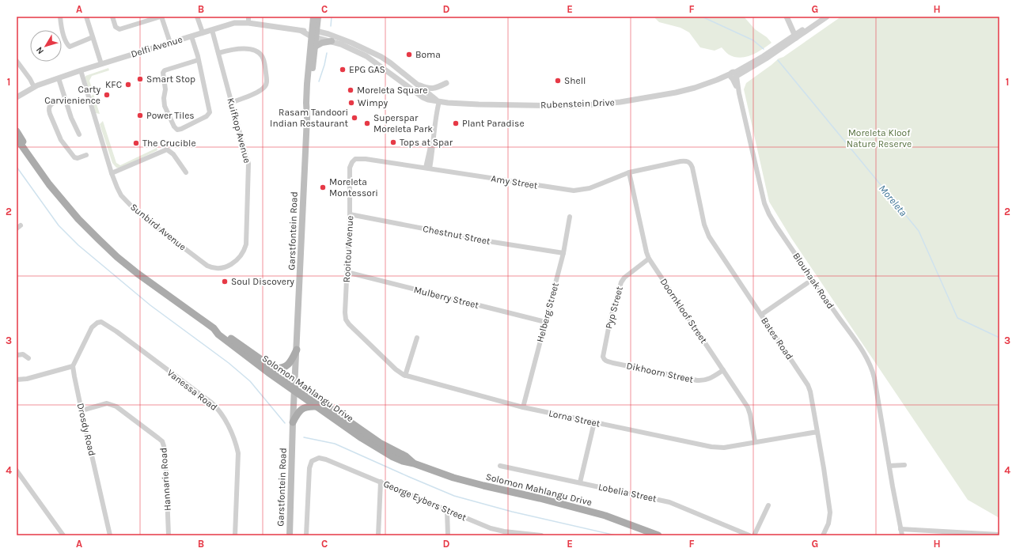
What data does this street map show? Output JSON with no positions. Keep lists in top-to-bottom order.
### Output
{
  "streets": {
    "main road": ["Garstfontein Road", "Solomon Mahlangu Drive"],
    "street": [
      "Delfi Avenue",
      "Rubenstein Drive",
      "Kuifkop Avenue",
      "Amy Street",
      "Sunbird Avenue",
      "Chestnut Street",
      "Rooitou Avenue",
      "Blouhaak Road",
      "Mulberry Street",
      "Pyp Street",
      "Doornkloof Street",
      "Helberg Street",
      "Bates Road",
      "Dikhoorn Street",
      "Vanessa Road",
      "Lorna Street",
      "Drosdy Road",
      "Hannarie Road",
      "Lobelia Street",
      "George Eybers Street"
    ]
  },
  "crossings": [
    ["Delfi Avenue", "Rubenstein Drive"],
    ["Delfi Avenue", "Kuifkop Avenue"],
    ["Delfi Avenue", "Sunbird Avenue"],
    ["Delfi Avenue", "Garstfontein Road"],
    ["Rubenstein Drive", "Garstfontein Road"],
    ["Rubenstein Drive", "Blouhaak Road"],
    ["Kuifkop Avenue", "Sunbird Avenue"],
    ["Amy Street", "Rooitou Avenue"],
    ["Amy Street", "Doornkloof Street"],
    ["Amy Street", "Bates Road"],
    ["Garstfontein Road", "Solomon Mahlangu Drive"],
    ["Chestnut Street", "Rooitou Avenue"],
    ["Chestnut Street", "Helberg Street"],
    ["Rooitou Avenue", "Mulberry Street"],
    ["Rooitou Avenue", "Lorna Street"],
    ["Mulberry Street", "Helberg Street"],
    ["Pyp Street", "Doornkloof Street"],
    ["Pyp Street", "Dikhoorn Street"],
    ["Doornkloof Street", "Dikhoorn Street"],
    ["Doornkloof Street", "Lorna Street"],
    ["Helberg Street", "Lorna Street"],
    ["Bates Road", "Lorna Street"],
    ["Vanessa Road", "Drosdy Road"],
    ["Drosdy Road", "Hannarie Road"]
  ],
  "water": ["Moreleta"],
  "parks": ["Moreleta Kloof Nature Reserve"],
  "places": [
    "Boma",
    "EPG GAS",
    "Smart Stop",
    "Shell",
    "KFC",
    "Moreleta Square",
    "Carty Carvienience",
    "Wimpy",
    "Power Tiles",
    "Rasam Tandoori Indian Restaurant",
    "Superspar Moreleta Park",
    "Plant Paradise",
    "Tops at Spar",
    "The Crucible",
    "Moreleta Montessori",
    "Soul Discovery"
  ],
  "north": "bottom left",
  "grid": {
    "columns": [
      "A",
      "B",
      "C",
      "D",
      "E",
      "F",
      "G",
      "H"
    ],
    "rows": [
      "1",
      "2",
      "3",
      "4"
    ]
  }
}
